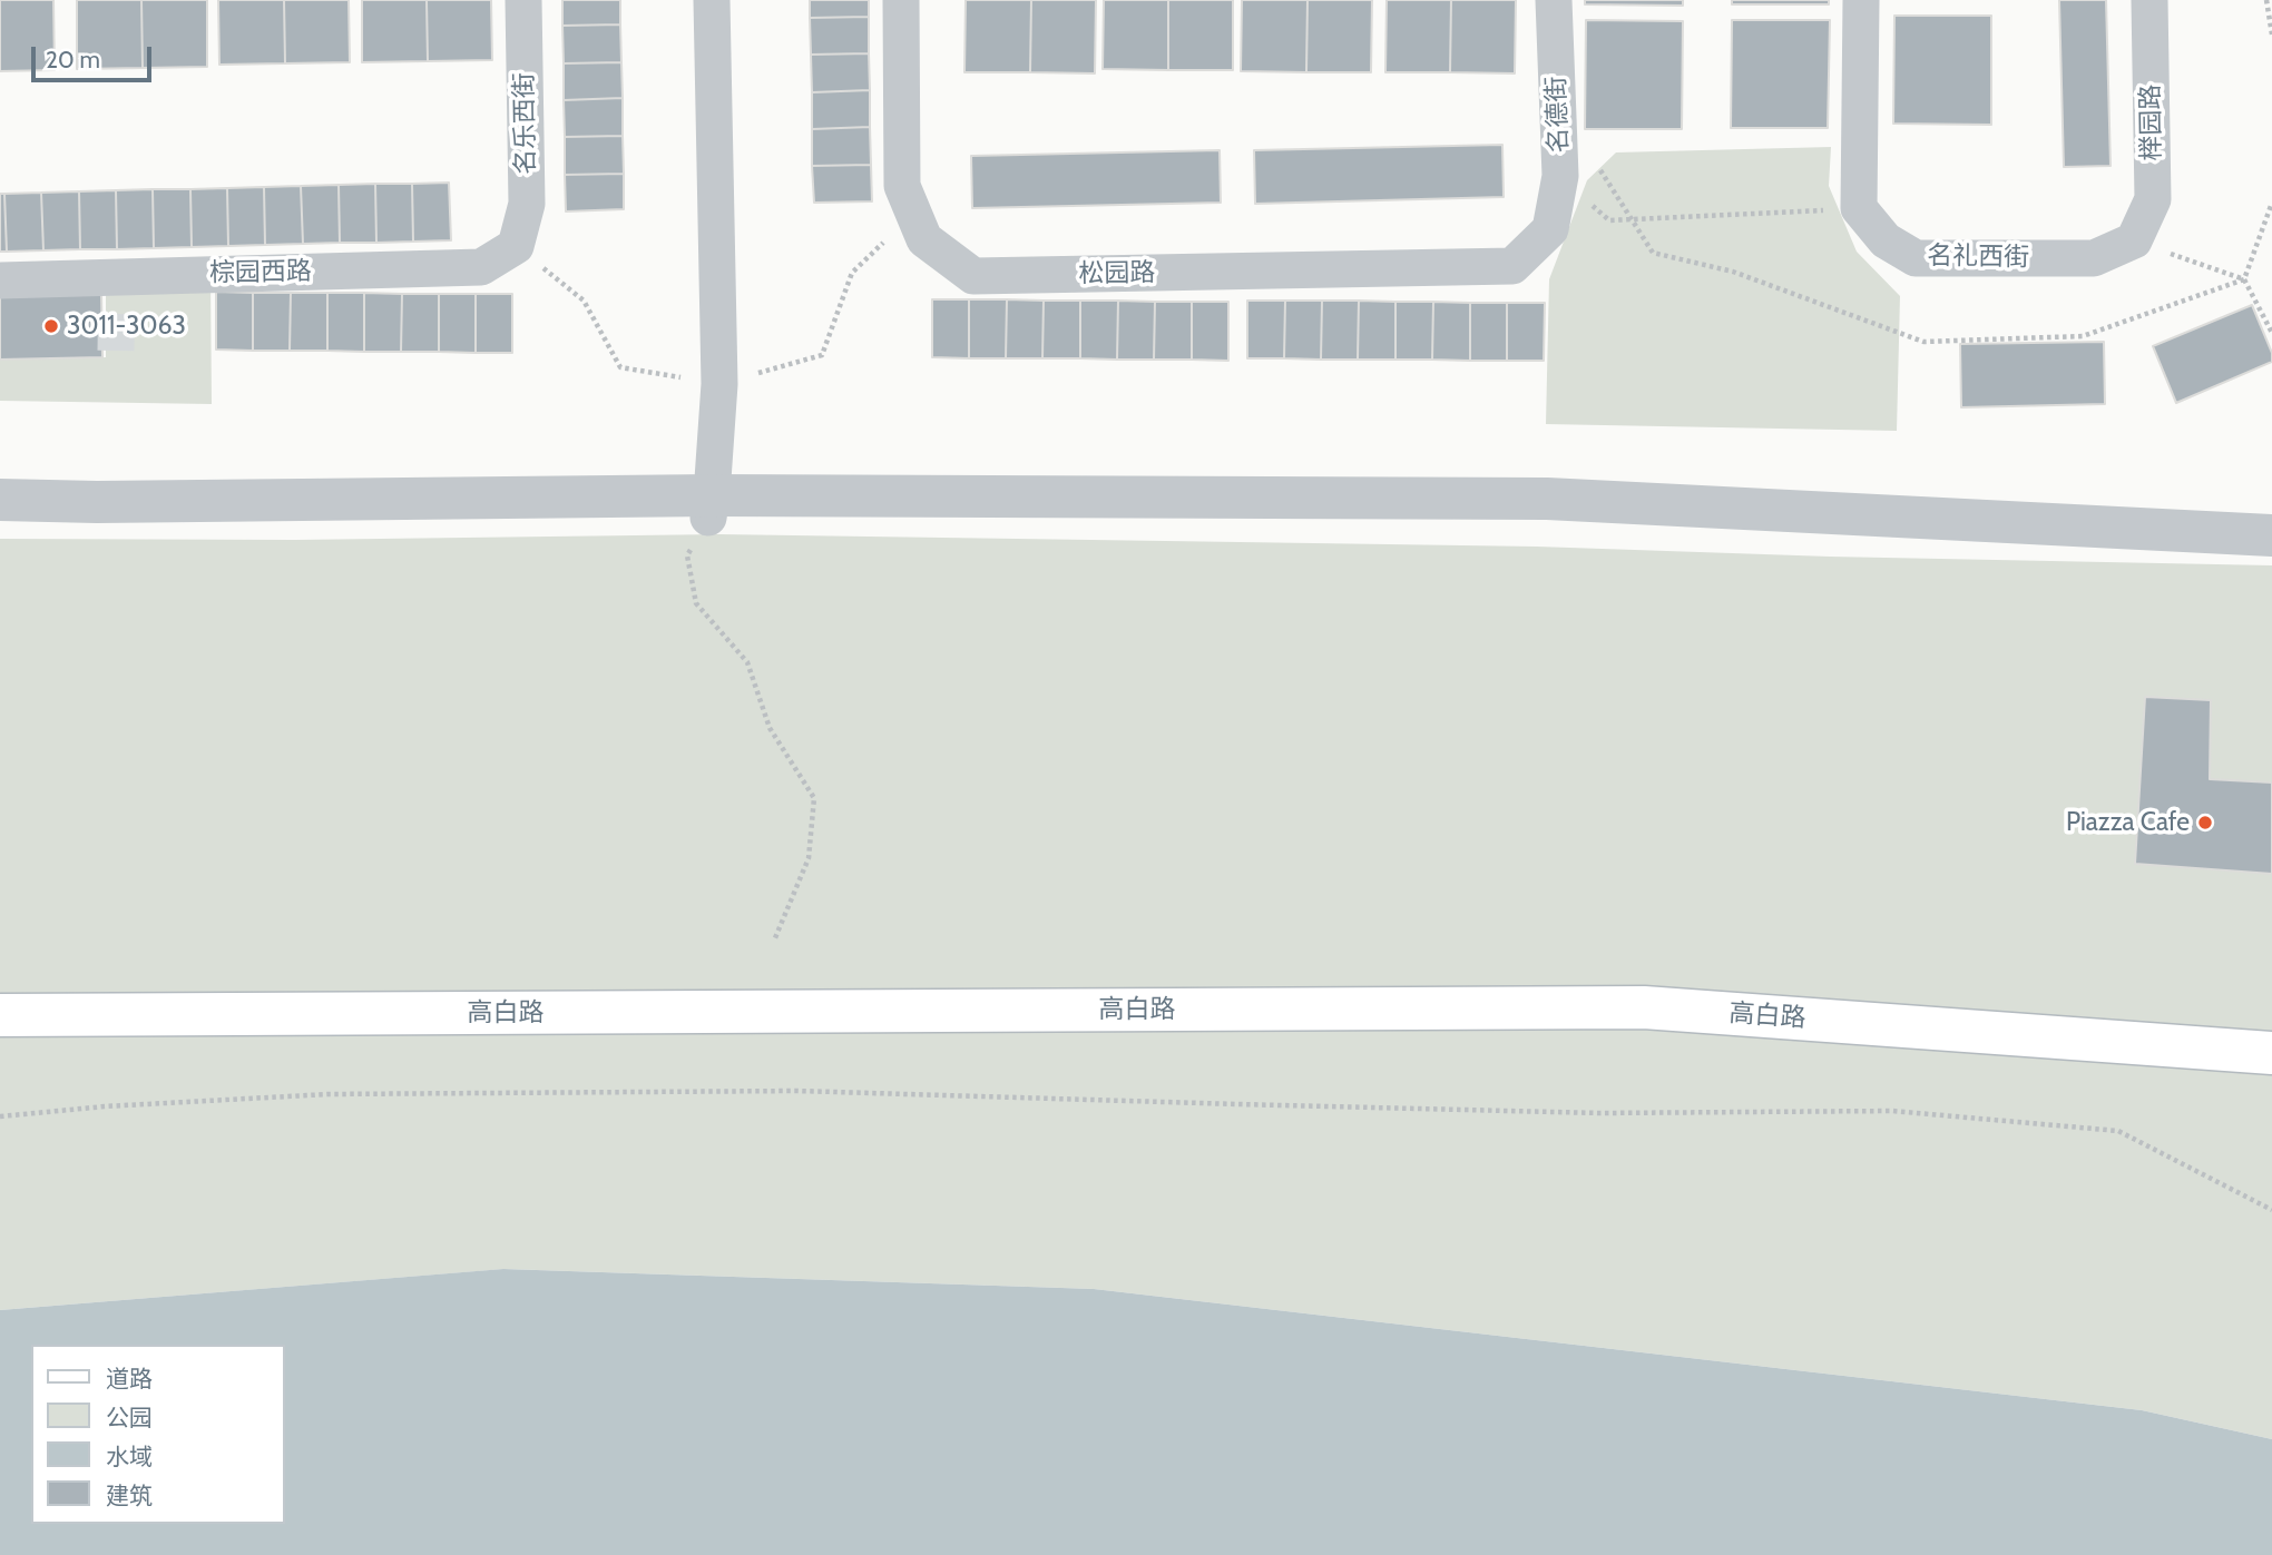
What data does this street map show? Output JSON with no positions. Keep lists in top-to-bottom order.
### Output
{
  "streets": {
    "main road": ["高白路"],
    "street": [
      "名德街",
      "榉园路",
      "名乐西街",
      "名礼西街",
      "棕园西路",
      "松园路"
    ]
  },
  "crossings": [
    ["名德街", "松园路"],
    ["榉园路", "名礼西街"],
    ["名乐西街", "棕园西路"]
  ],
  "places": ["3011-3063", "Piazza Cafe"],
  "legend": [
    "道路",
    "公园",
    "水域",
    "建筑"
  ],
  "scale_bar": "20 m"
}
